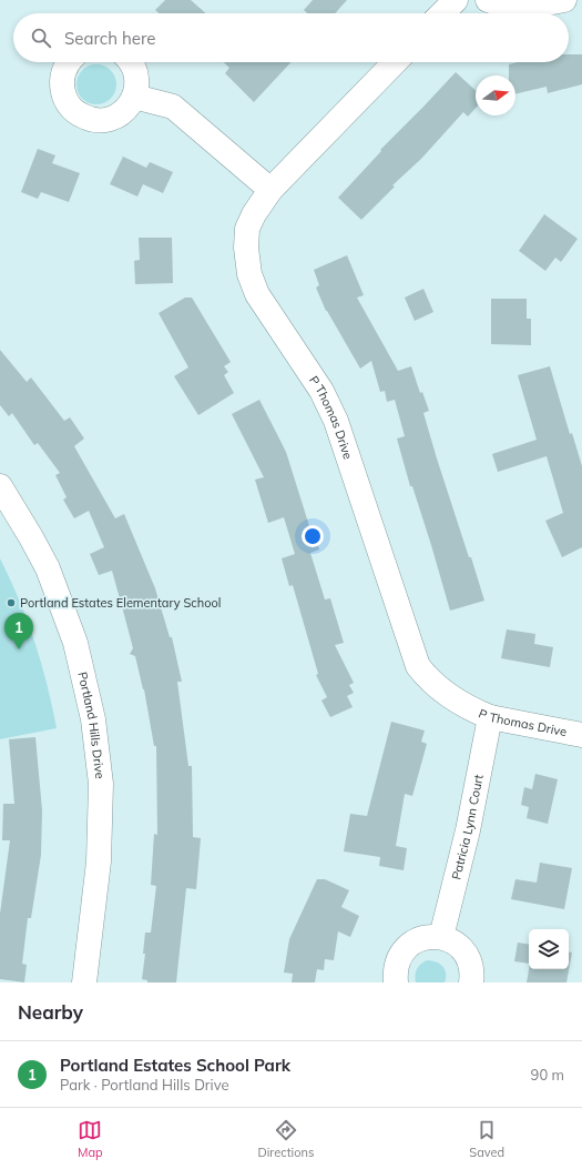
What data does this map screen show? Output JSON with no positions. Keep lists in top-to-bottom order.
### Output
{
  "streets": {
    "street": ["P Thomas Drive", "Portland Hills Drive", "Patricia Lynn Court"]
  },
  "crossings": [
    ["P Thomas Drive", "Patricia Lynn Court"]
  ],
  "places": ["Portland Estates Elementary School"],
  "north": "right",
  "page": {
    "search": "Search here",
    "pins": "1",
    "heading": "Nearby",
    "list": [
      {
        "mark": "1",
        "name": "Portland Estates School Park",
        "note": "Park · Portland Hills Drive",
        "value": "90 m"
      }
    ],
    "nav": ["Map", "Directions", "Saved"]
  }
}
